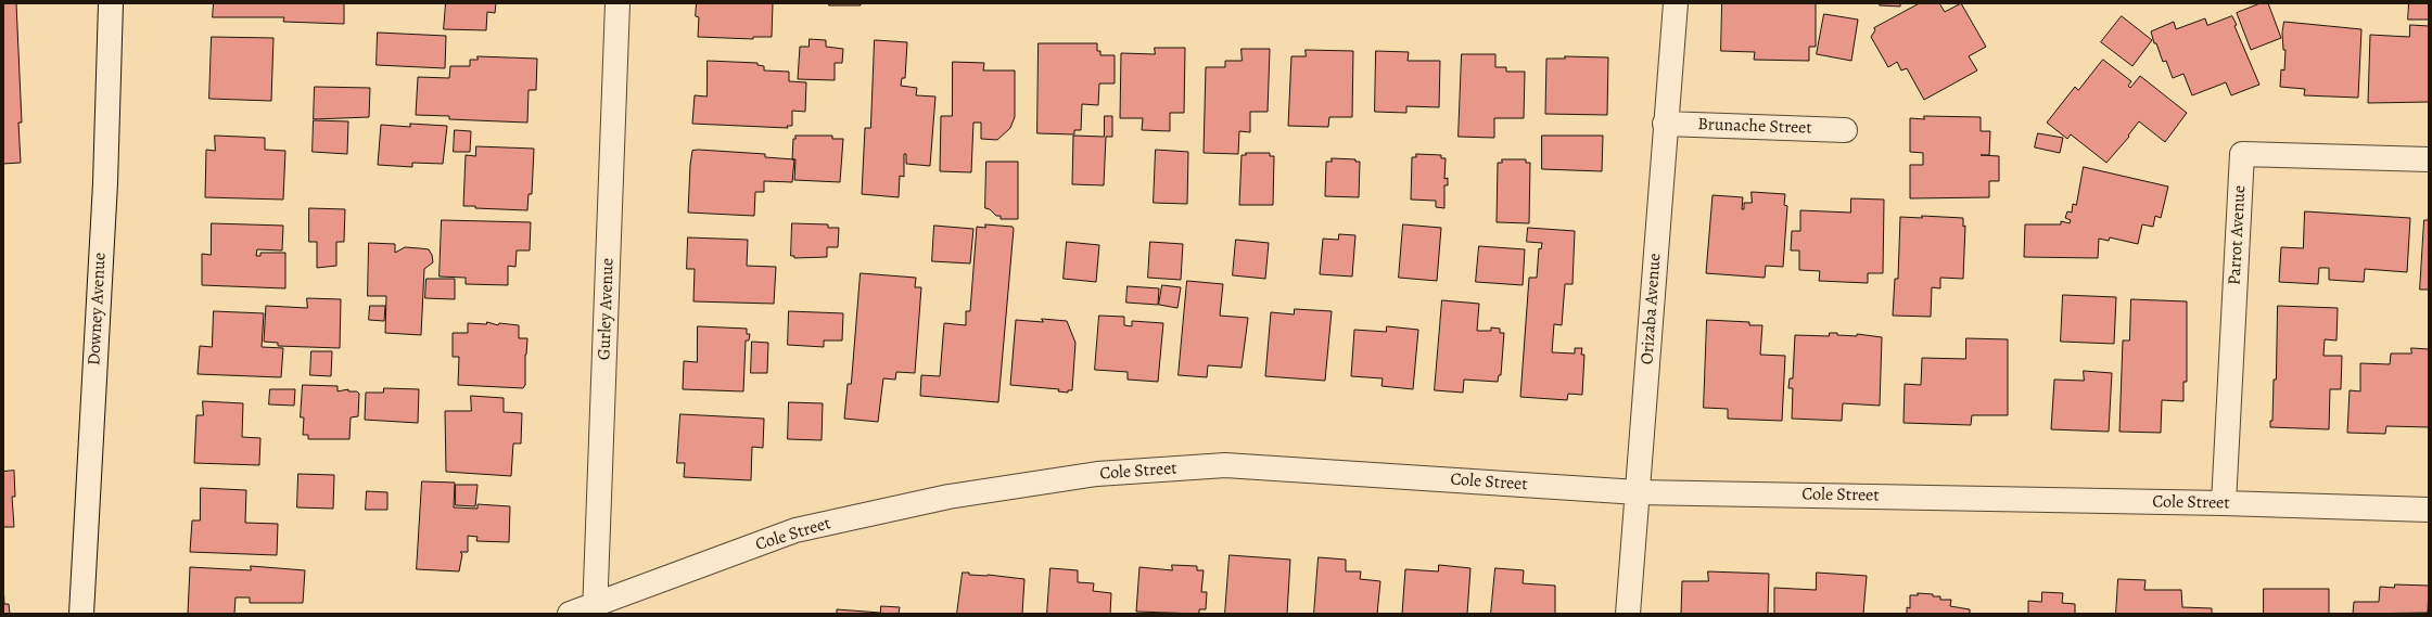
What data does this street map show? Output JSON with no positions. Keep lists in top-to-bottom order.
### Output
{
  "streets": {
    "street": [
      "Brunache Street",
      "Parrot Avenue",
      "Downey Avenue",
      "Gurley Avenue",
      "Orizaba Avenue",
      "Cole Street"
    ]
  },
  "crossings": [
    ["Brunache Street", "Orizaba Avenue"],
    ["Parrot Avenue", "Cole Street"],
    ["Gurley Avenue", "Cole Street"],
    ["Orizaba Avenue", "Cole Street"]
  ]
}
